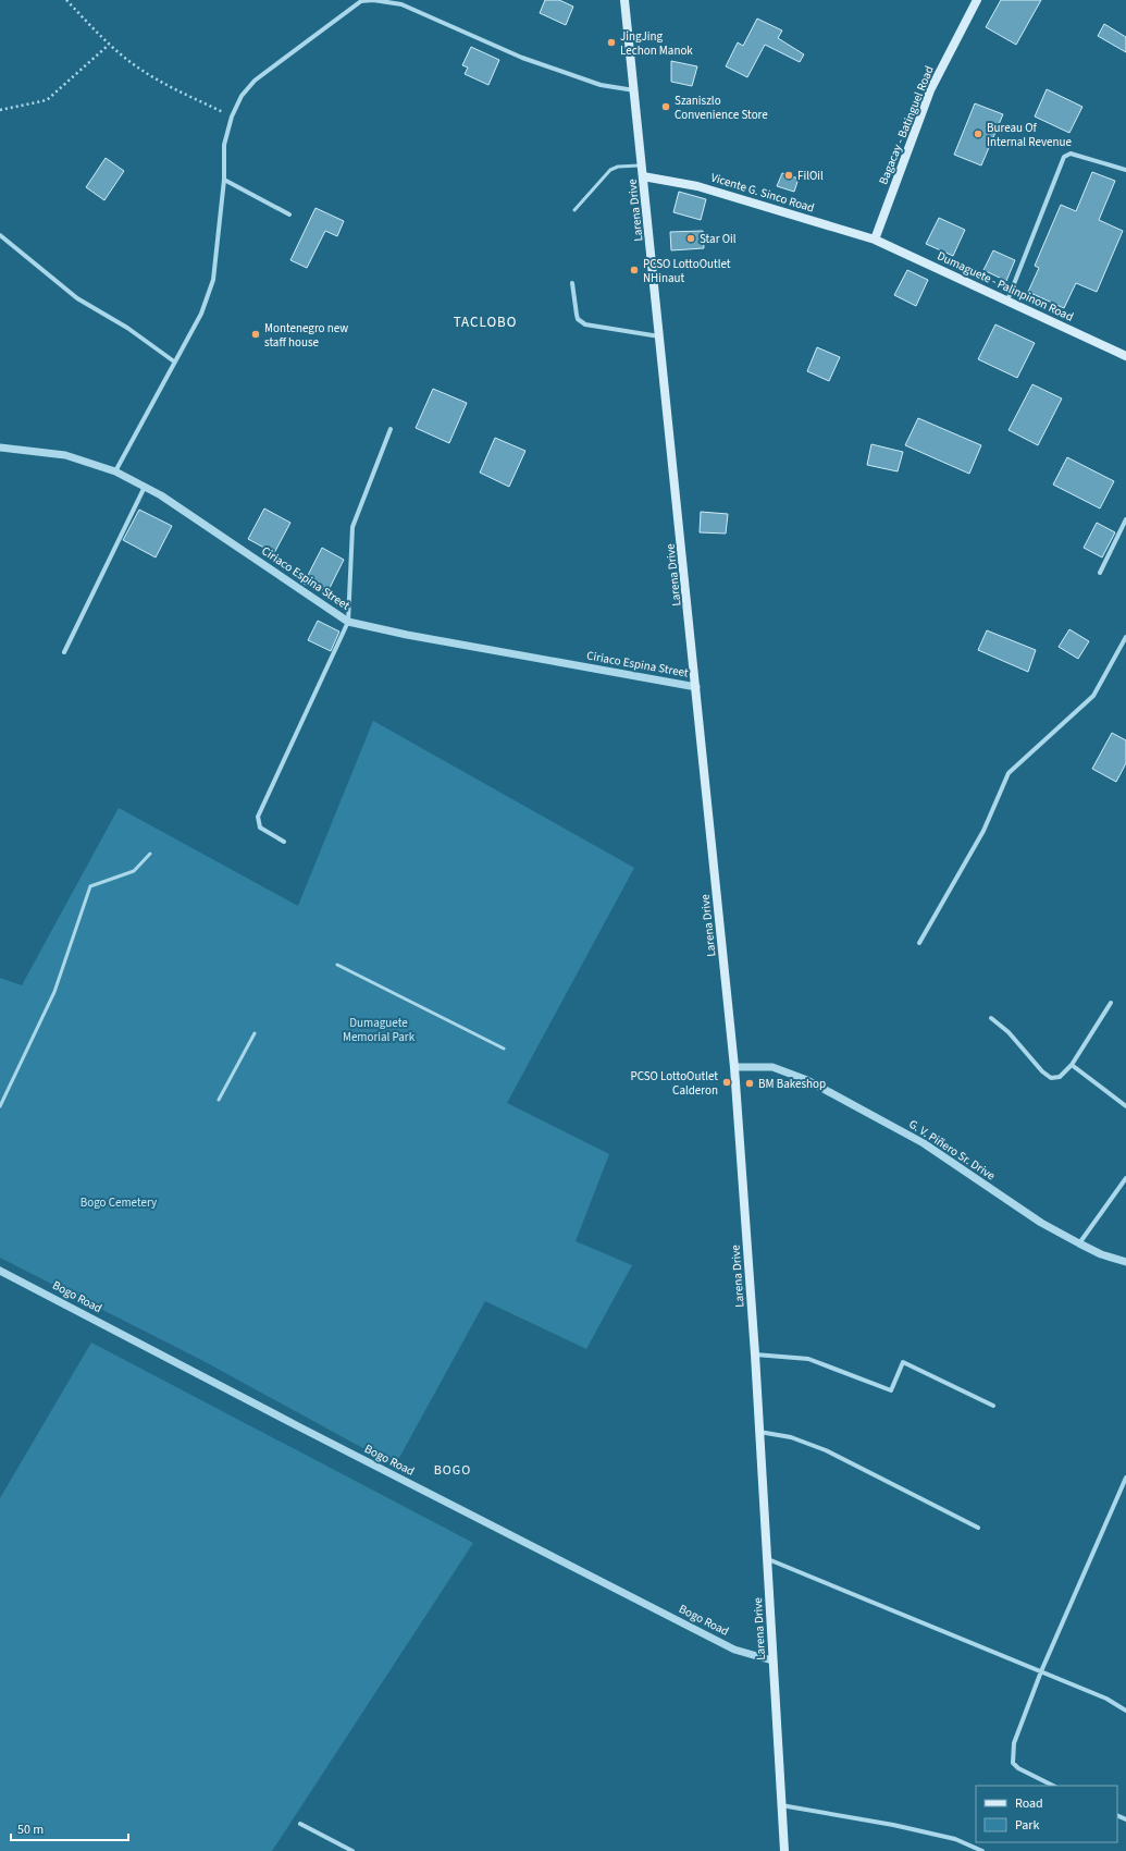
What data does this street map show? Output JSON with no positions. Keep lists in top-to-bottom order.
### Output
{
  "streets": {
    "main road": [
      "Bagacay - Batinguel Road",
      "Vicente G. Sinco Road",
      "Larena Drive",
      "Dumaguete - Palinpinon Road"
    ],
    "street": ["Ciriaco Espina Street", "G. V. Piñero Sr. Drive", "Bogo Road"]
  },
  "crossings": [
    ["Bagacay - Batinguel Road", "Vicente G. Sinco Road"],
    ["Bagacay - Batinguel Road", "Dumaguete - Palinpinon Road"],
    ["Vicente G. Sinco Road", "Larena Drive"],
    ["Vicente G. Sinco Road", "Dumaguete - Palinpinon Road"],
    ["Larena Drive", "Ciriaco Espina Street"],
    ["Larena Drive", "G. V. Piñero Sr. Drive"],
    ["Larena Drive", "Bogo Road"]
  ],
  "districts": ["TACLOBO", "BOGO"],
  "parks": ["Dumaguete Memorial Park", "Bogo Cemetery"],
  "places": [
    "JingJing Lechon Manok",
    "Szaniszlo Convenience Store",
    "Bureau Of Internal Revenue",
    "FilOil",
    "Star Oil",
    "PCSO LottoOutlet NHinaut",
    "Montenegro new staff house",
    "PCSO LottoOutlet Calderon",
    "BM Bakeshop"
  ],
  "legend": ["Road", "Park"],
  "scale_bar": "50 m"
}
